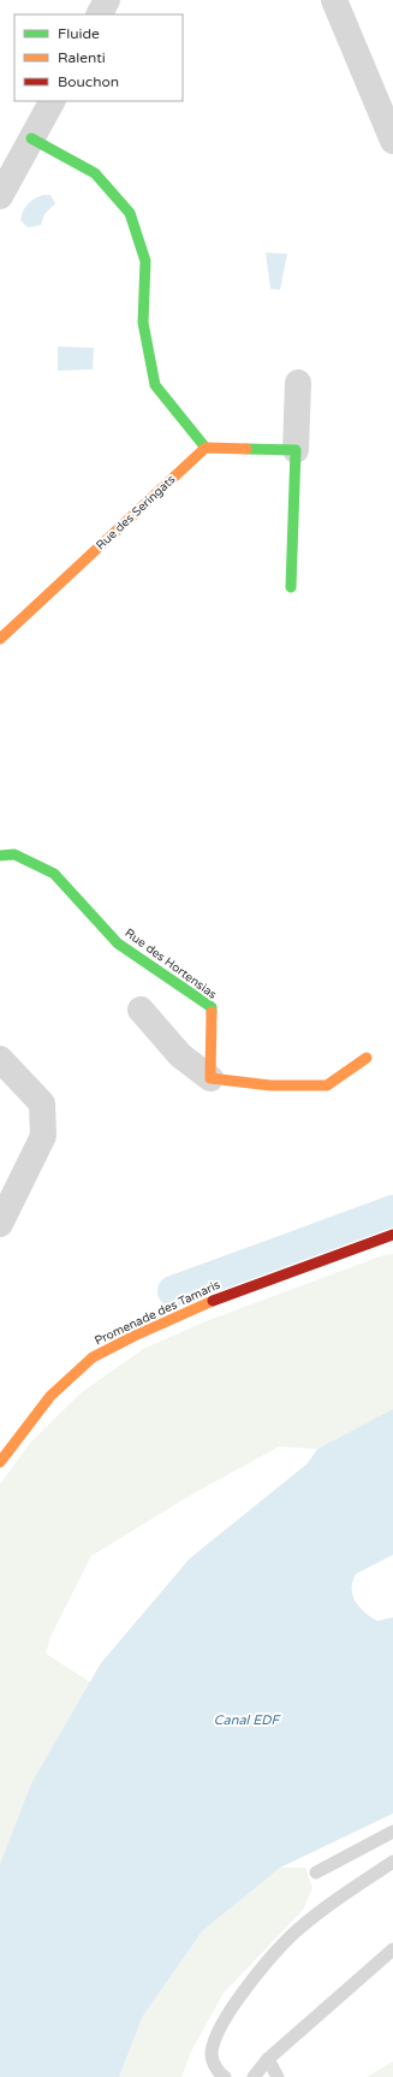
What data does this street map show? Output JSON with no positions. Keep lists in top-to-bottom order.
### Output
{
  "streets": {
    "street": ["Rue des Seringats", "Rue des Hortensias", "Promenade des Tamaris"]
  },
  "water": ["Canal EDF"],
  "legend": ["Fluide", "Ralenti", "Bouchon"]
}
